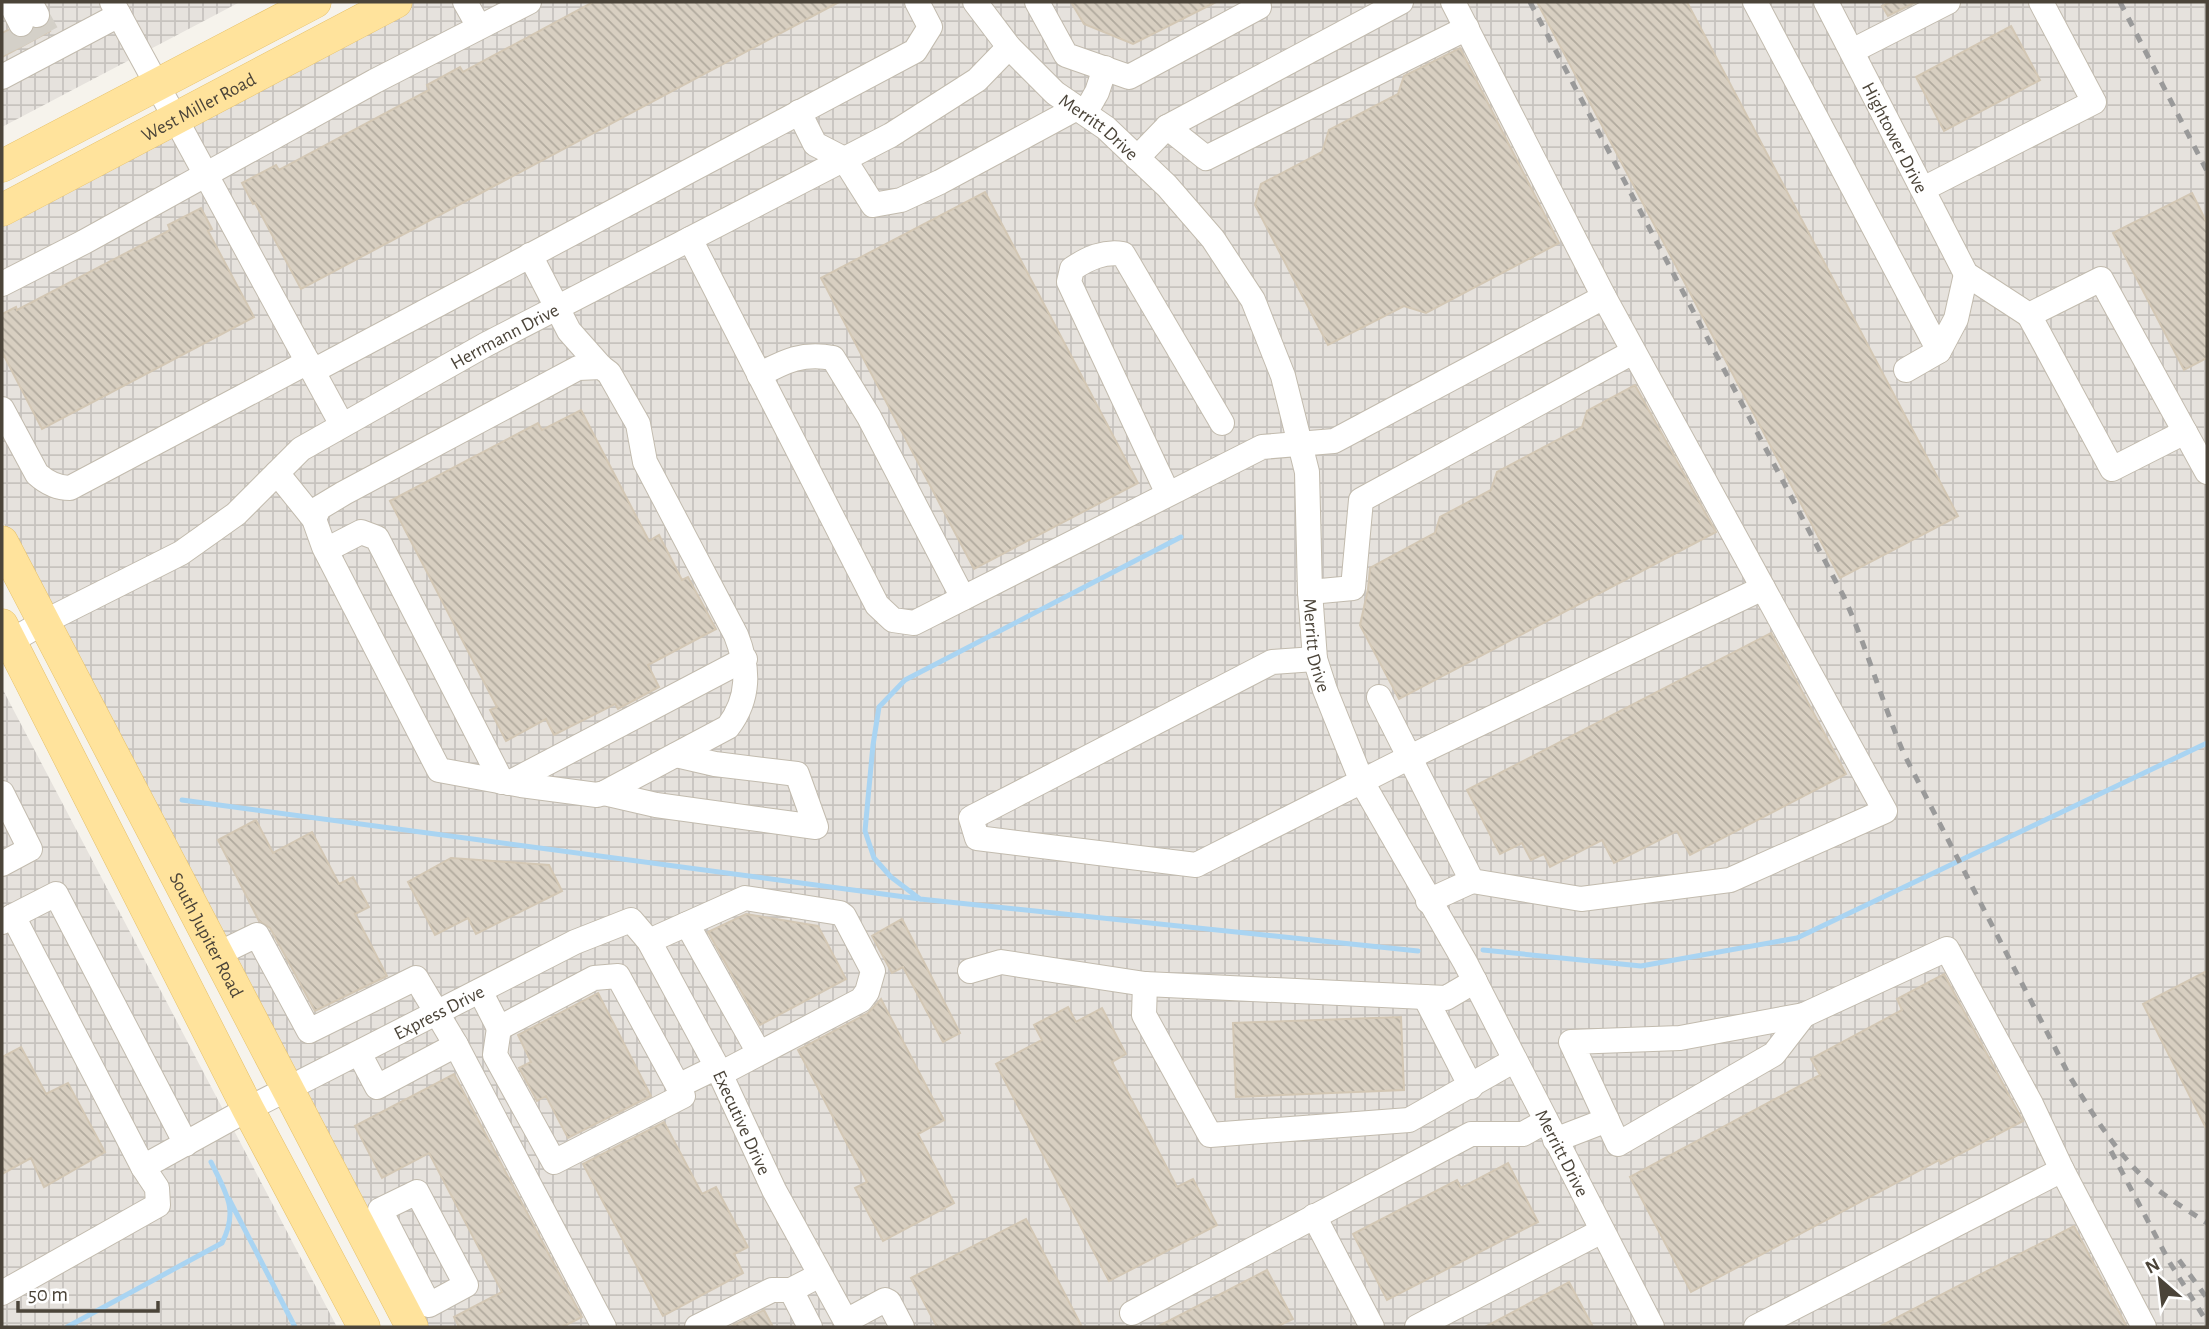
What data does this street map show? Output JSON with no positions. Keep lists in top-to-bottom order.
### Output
{
  "streets": {
    "main road": ["West Miller Road", "South Jupiter Road"],
    "street": [
      "Merritt Drive",
      "Hightower Drive",
      "Herrmann Drive",
      "Express Drive",
      "Executive Drive"
    ]
  },
  "crossings": [
    ["Merritt Drive", "Herrmann Drive"],
    ["Herrmann Drive", "South Jupiter Road"],
    ["South Jupiter Road", "Express Drive"],
    ["Express Drive", "Executive Drive"]
  ],
  "scale_bar": "50 m",
  "north": "top left"
}
